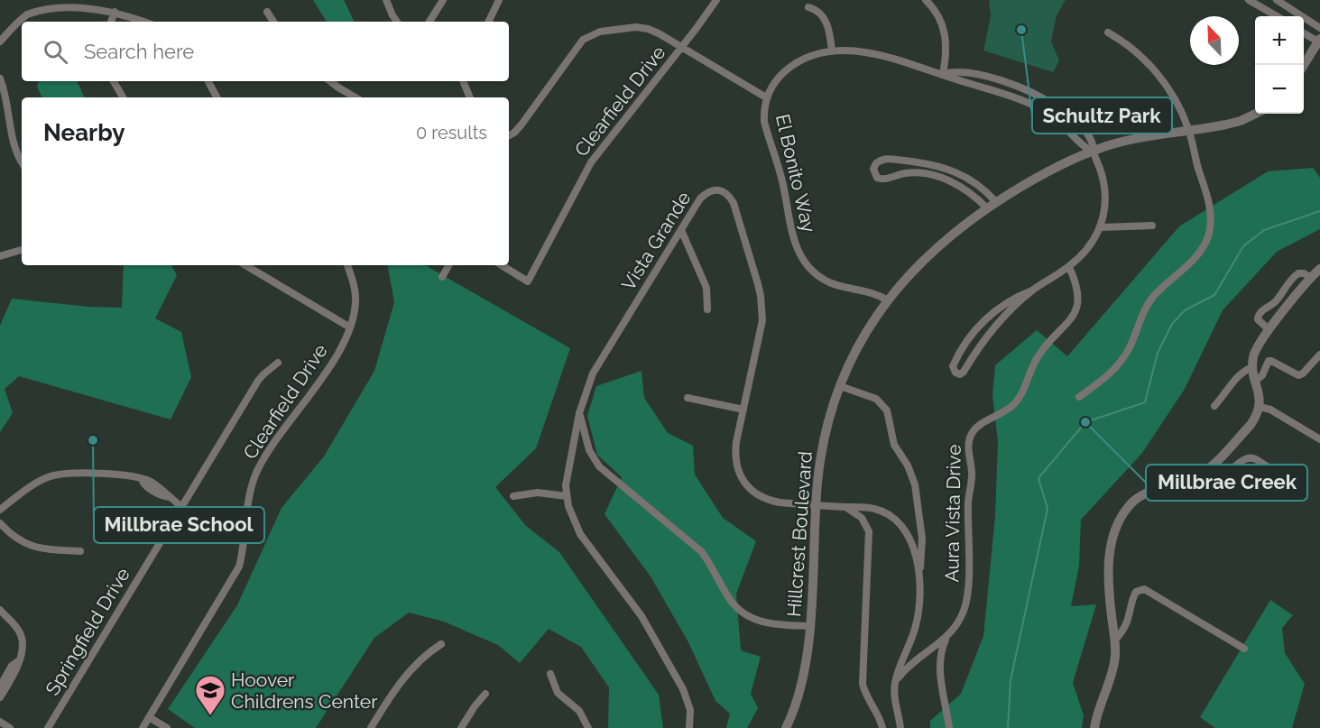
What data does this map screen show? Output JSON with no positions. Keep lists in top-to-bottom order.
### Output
{
  "streets": {
    "street": [
      "Clearfield Drive",
      "El Bonito Way",
      "Vista Grande",
      "Aura Vista Drive",
      "Hillcrest Boulevard",
      "Springfield Drive"
    ]
  },
  "crossings": [
    ["El Bonito Way", "Aura Vista Drive"],
    ["El Bonito Way", "Hillcrest Boulevard"],
    ["Vista Grande", "Hillcrest Boulevard"]
  ],
  "places": {
    "other": ["Schultz Park", "Millbrae Creek", "Millbrae School"],
    "school or university": ["Hoover Childrens Center"]
  },
  "north": "top left",
  "page": {
    "map_buttons": ["+", "−"],
    "search": "Search here",
    "heading": ["Nearby", "0 results"]
  }
}
